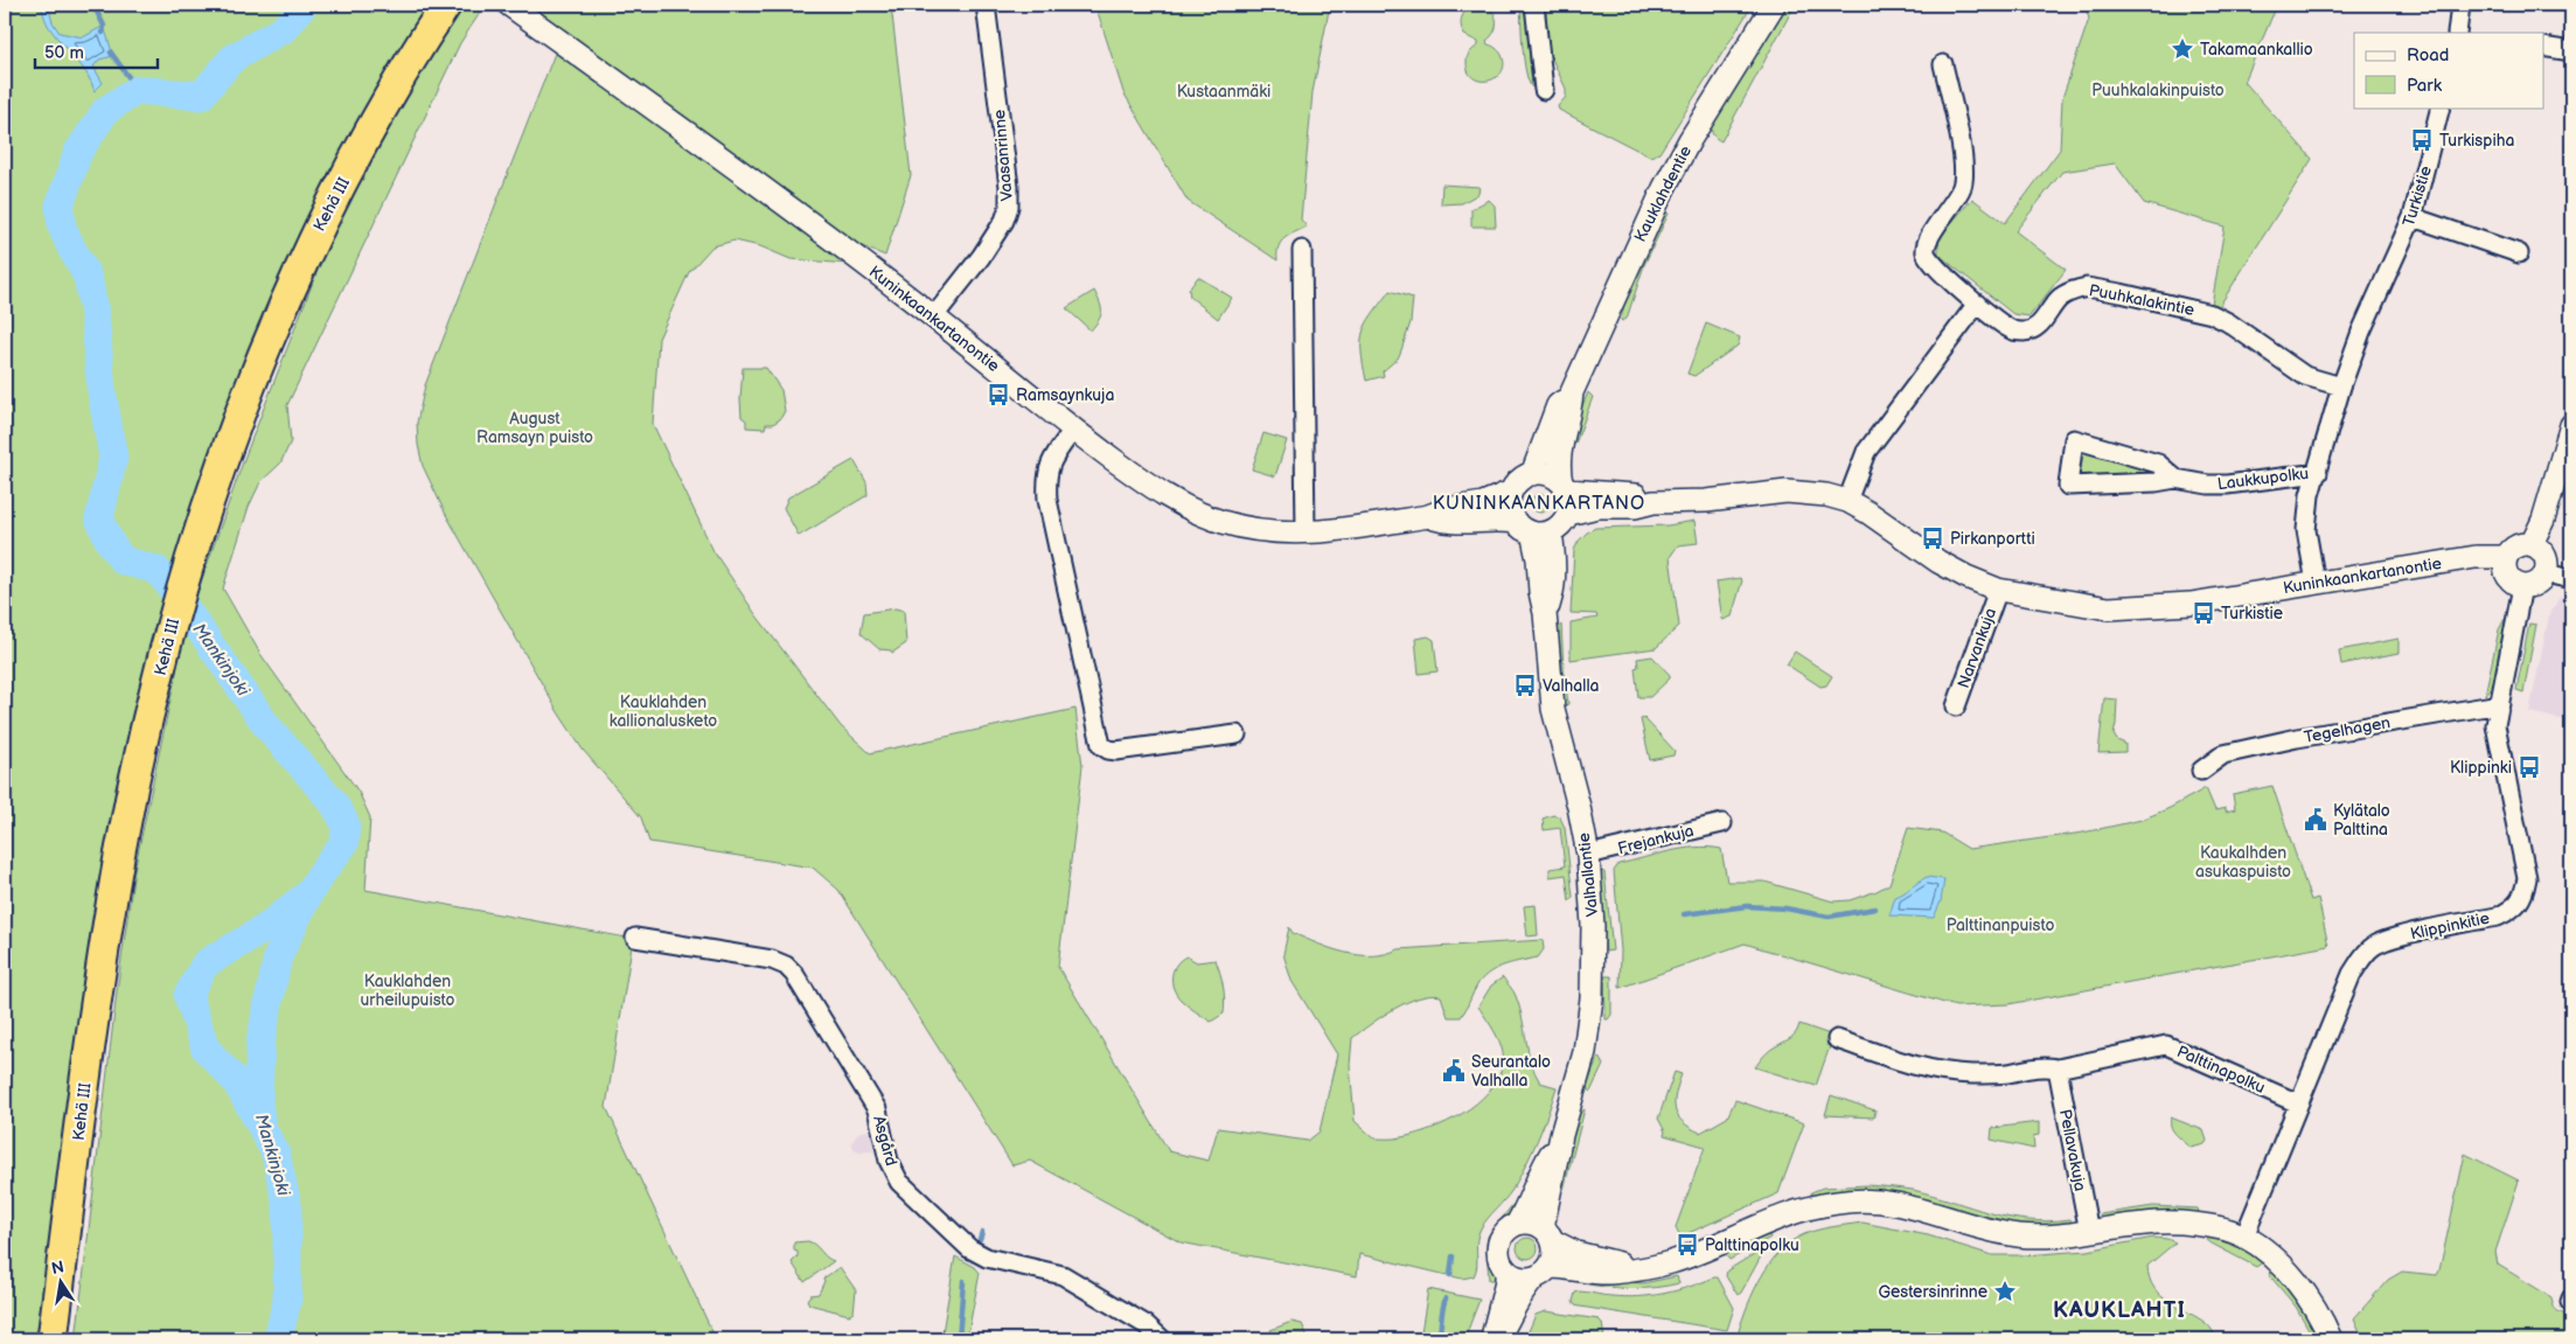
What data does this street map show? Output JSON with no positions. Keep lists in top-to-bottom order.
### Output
{
  "streets": {
    "highway": ["Kehä III"],
    "street": [
      "Vaasanrinne",
      "Kauklahdentie",
      "Turkistie",
      "Puuhkalakintie",
      "Kuninkaankartanontie",
      "Laukkupolku",
      "Narvankuja",
      "Tegelhagen",
      "Frejankuja",
      "Valhallantie",
      "Klippinkitie",
      "Palttinapolku",
      "Asgård",
      "Pellavakuja"
    ]
  },
  "crossings": [
    ["Vaasanrinne", "Kuninkaankartanontie"],
    ["Kauklahdentie", "Kuninkaankartanontie"],
    ["Kauklahdentie", "Valhallantie"],
    ["Turkistie", "Puuhkalakintie"],
    ["Turkistie", "Kuninkaankartanontie"],
    ["Turkistie", "Laukkupolku"],
    ["Kuninkaankartanontie", "Narvankuja"],
    ["Kuninkaankartanontie", "Valhallantie"],
    ["Kuninkaankartanontie", "Klippinkitie"],
    ["Tegelhagen", "Klippinkitie"],
    ["Frejankuja", "Valhallantie"],
    ["Klippinkitie", "Palttinapolku"],
    ["Palttinapolku", "Pellavakuja"]
  ],
  "districts": ["KUNINKAANKARTANO", "KAUKLAHTI"],
  "water": ["Mankinjoki"],
  "parks": [
    "Puuhkalakinpuisto",
    "Kustaanmäki",
    "August Ramsayn puisto",
    "Kauklahden kallionalusketo",
    "Kaukalhden asukaspuisto",
    "Palttinanpuisto",
    "Kauklahden urheilupuisto"
  ],
  "places": {
    "place": ["Takamaankallio", "Gestersinrinne"],
    "bus stop": [
      "Turkispiha",
      "Ramsaynkuja",
      "Pirkanportti",
      "Turkistie",
      "Valhalla",
      "Klippinki",
      "Palttinapolku"
    ],
    "public building": ["Kylätalo Palttina", "Seurantalo Valhalla"]
  },
  "legend": ["Road", "Park"],
  "scale_bar": "50 m",
  "north": "top"
}
